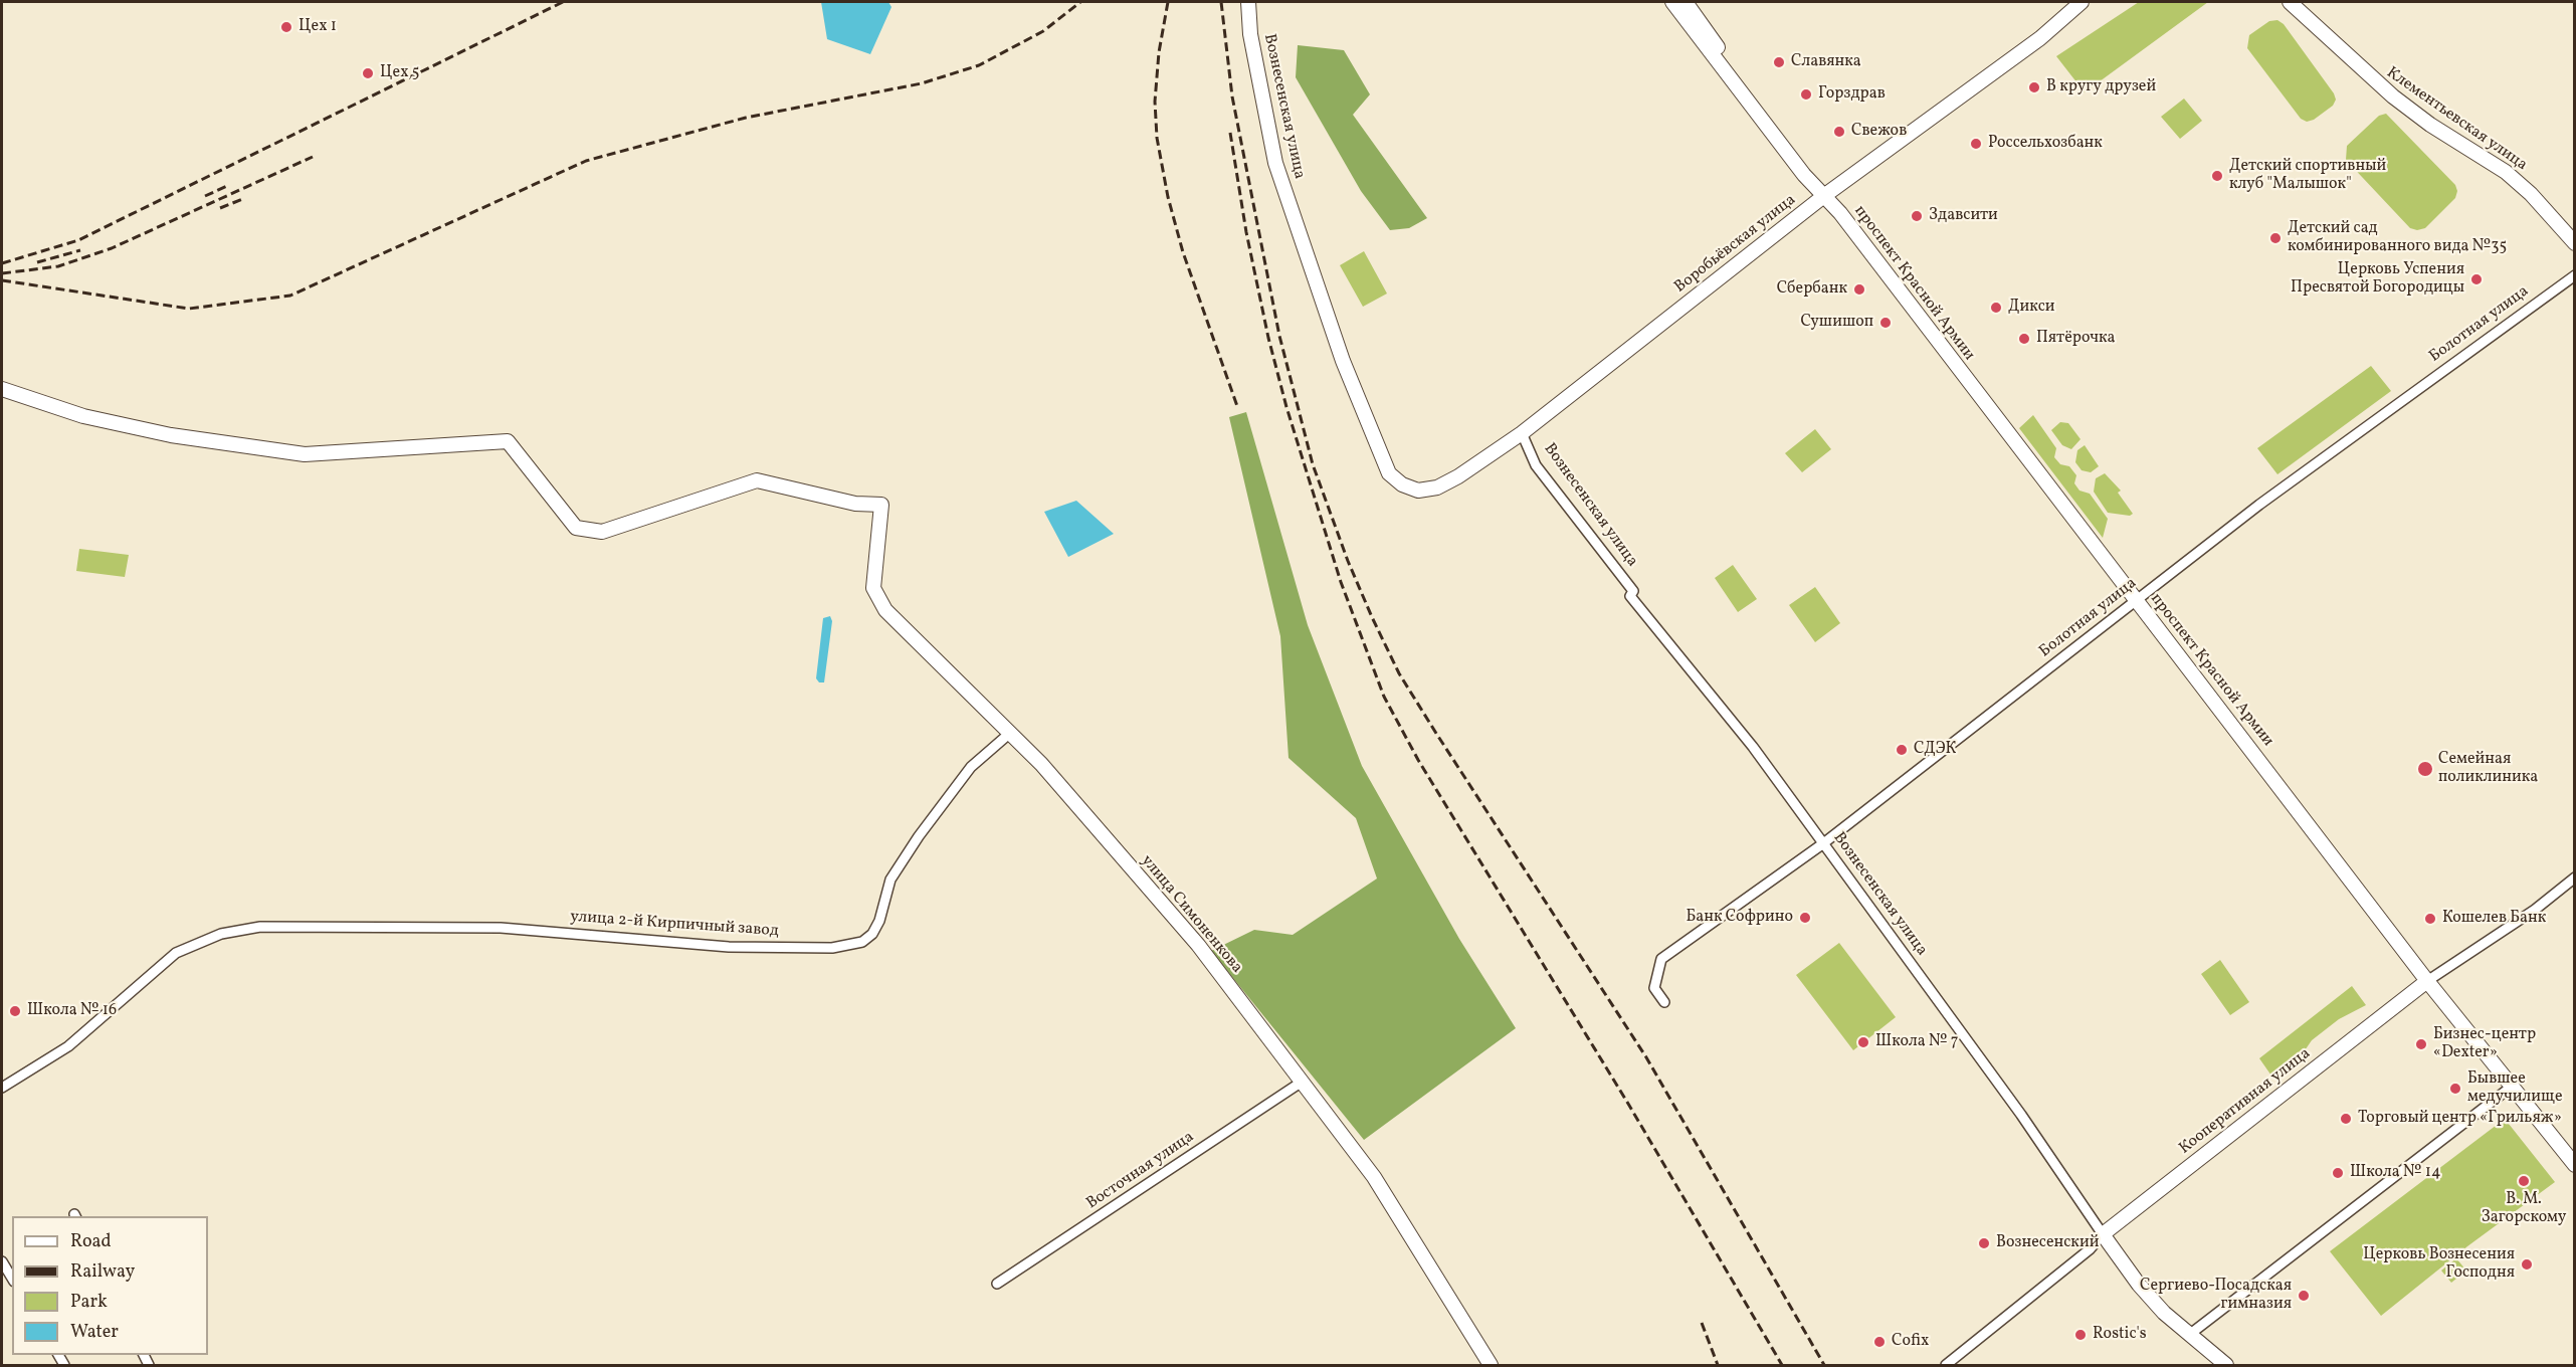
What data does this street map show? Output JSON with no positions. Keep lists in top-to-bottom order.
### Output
{
  "streets": {
    "street": [
      "Вознесенская улица",
      "Клементьевская улица",
      "Воробьёвская улица",
      "проспект Красной Армии",
      "Болотная улица",
      "улица Симоненкова",
      "улица 2-й Кирпичный завод",
      "Кооперативная улица",
      "Восточная улица"
    ]
  },
  "crossings": [
    ["Вознесенская улица", "Воробьёвская улица"],
    ["Вознесенская улица", "Болотная улица"],
    ["Вознесенская улица", "Кооперативная улица"],
    ["Воробьёвская улица", "проспект Красной Армии"],
    ["проспект Красной Армии", "Болотная улица"],
    ["проспект Красной Армии", "Кооперативная улица"],
    ["улица Симоненкова", "улица 2-й Кирпичный завод"],
    ["улица Симоненкова", "Восточная улица"]
  ],
  "places": [
    "Цех 1",
    "Славянка",
    "Цех 5",
    "В кругу друзей",
    "Горздрав",
    "Свежов",
    "Россельхозбанк",
    "Детский спортивный клуб \"Малышок\"",
    "Здавсити",
    "Детский сад комбинированного вида №35",
    "Церковь Успения Пресвятой Богородицы",
    "Сбербанк",
    "Дикси",
    "Сушишоп",
    "Пятёрочка",
    "СДЭК",
    "Семейная поликлиника",
    "Банк Софрино",
    "Кошелев Банк",
    "Школа № 16",
    "Школа № 7",
    "Бизнес-центр «Dexter»",
    "Бывшее медучилище",
    "Торговый центр «Грильяж»",
    "Школа № 14",
    "В. М. Загорскому",
    "Вознесенский",
    "Церковь Вознесения Господня",
    "Сергиево-Посадская гимназия",
    "Rostic's",
    "Cofix"
  ],
  "legend": [
    "Road",
    "Railway",
    "Park",
    "Water"
  ]
}
